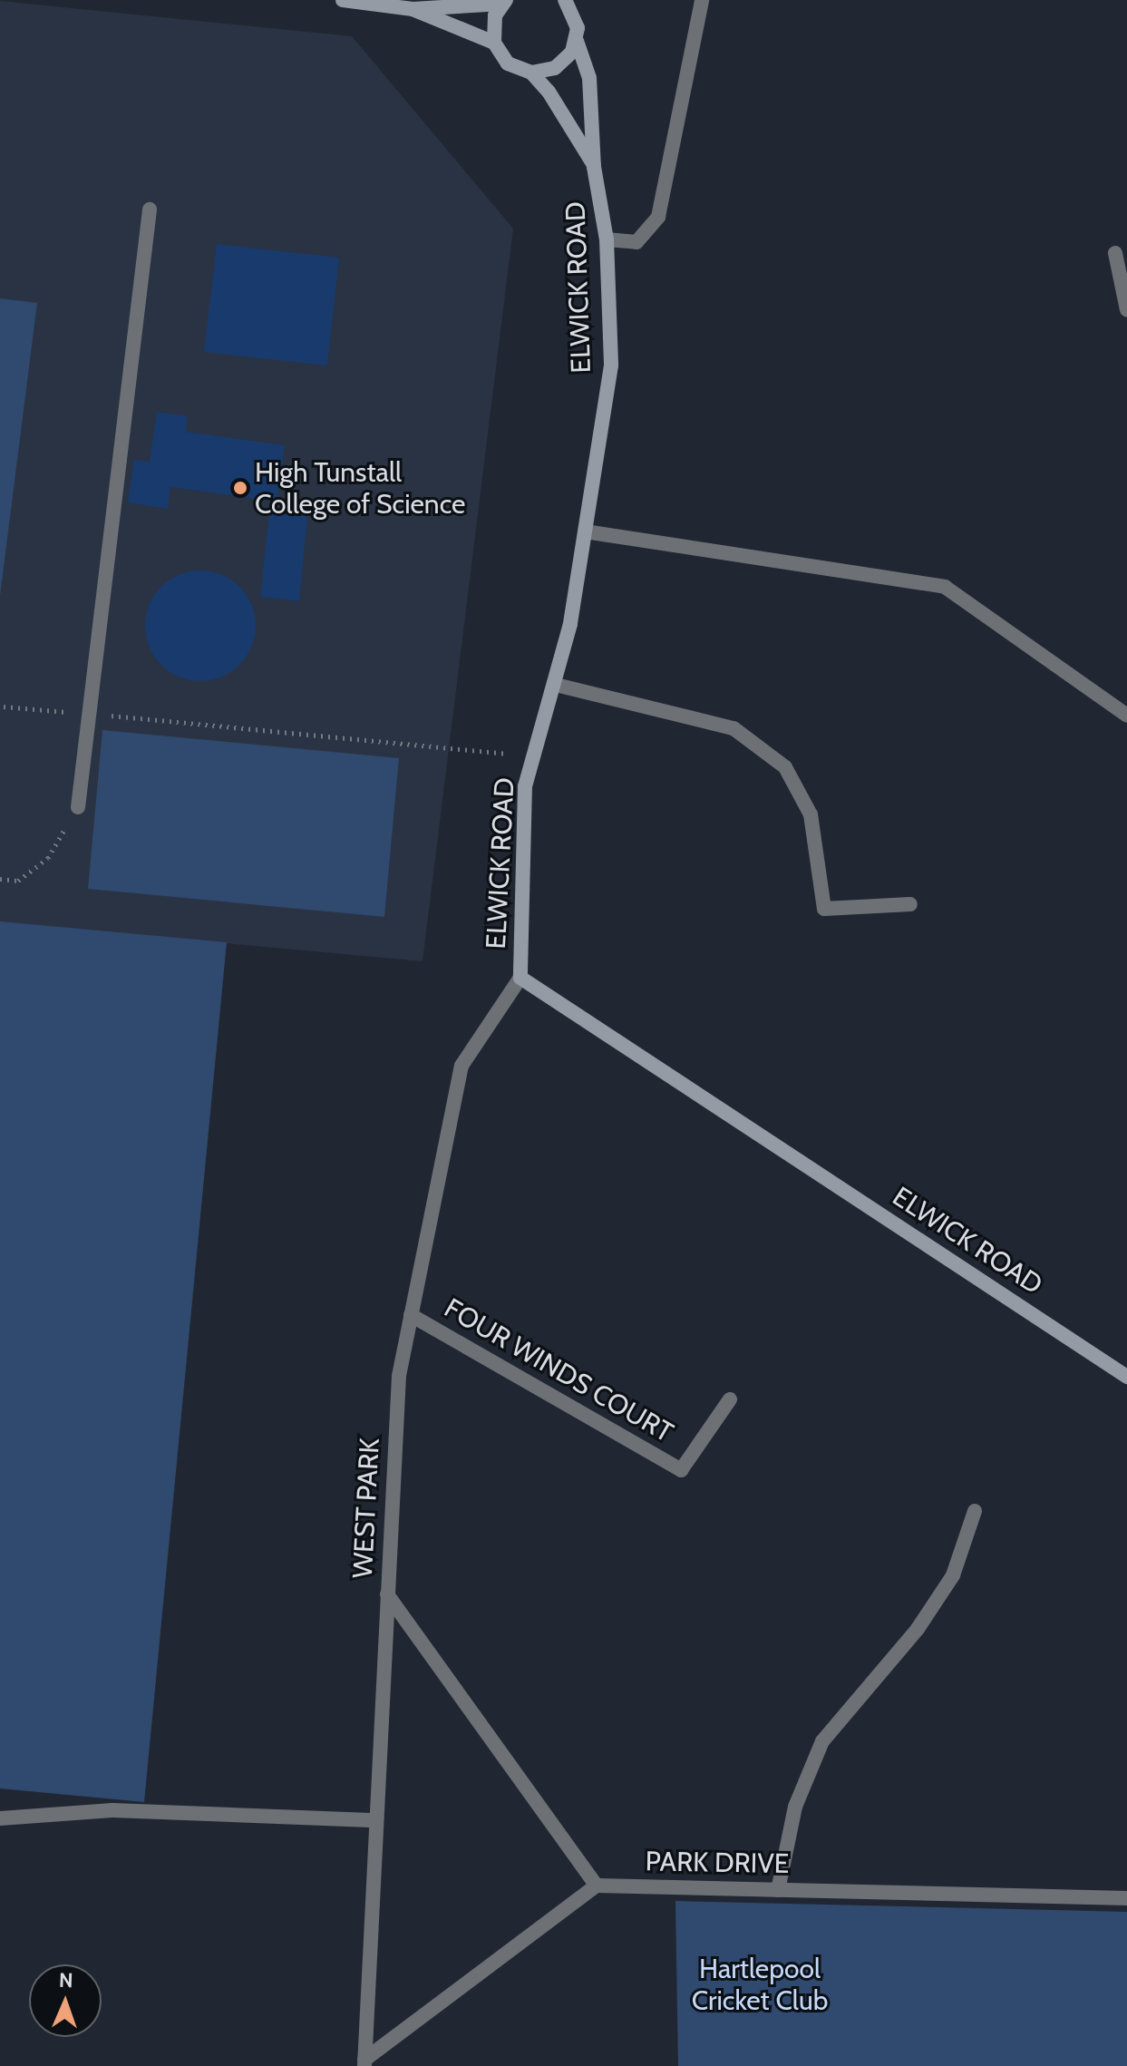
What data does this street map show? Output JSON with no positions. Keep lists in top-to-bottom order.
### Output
{
  "streets": {
    "street": [
      "ELWICK ROAD",
      "FOUR WINDS COURT",
      "WEST PARK",
      "PARK DRIVE"
    ]
  },
  "crossings": [
    ["ELWICK ROAD", "WEST PARK"],
    ["FOUR WINDS COURT", "WEST PARK"]
  ],
  "parks": ["Hartlepool Cricket Club"],
  "places": ["High Tunstall College of Science"],
  "north": "top"
}
